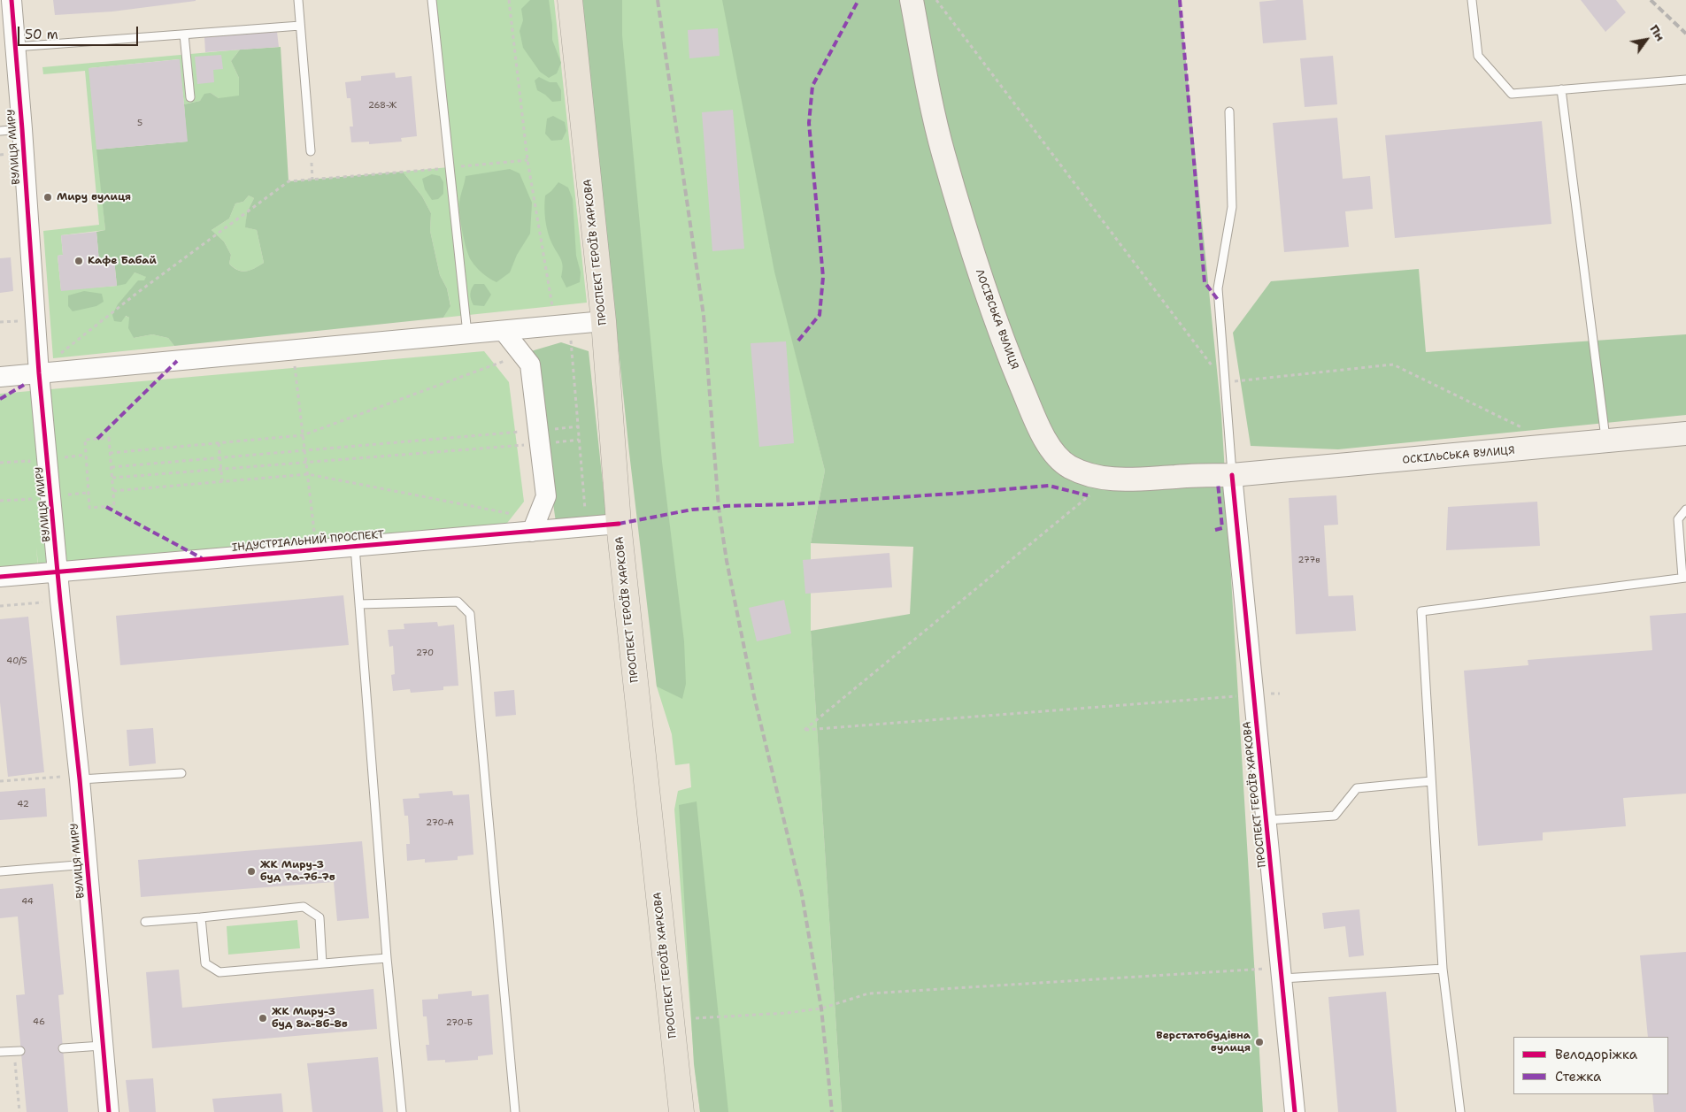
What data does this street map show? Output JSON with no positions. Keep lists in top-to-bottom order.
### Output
{
  "streets": {
    "main road": ["ПРОСПЕКТ ГЕРОЇВ ХАРКОВА", "ЛОСІВСЬКА ВУЛИЦЯ", "ОСКІЛЬСЬКА ВУЛИЦЯ"],
    "street": ["ВУЛИЦЯ МИРУ", "ІНДУСТРІАЛЬНИЙ ПРОСПЕКТ"]
  },
  "crossings": [
    ["ВУЛИЦЯ МИРУ", "ІНДУСТРІАЛЬНИЙ ПРОСПЕКТ"],
    ["ПРОСПЕКТ ГЕРОЇВ ХАРКОВА", "ЛОСІВСЬКА ВУЛИЦЯ"],
    ["ПРОСПЕКТ ГЕРОЇВ ХАРКОВА", "ОСКІЛЬСЬКА ВУЛИЦЯ"],
    ["ПРОСПЕКТ ГЕРОЇВ ХАРКОВА", "ІНДУСТРІАЛЬНИЙ ПРОСПЕКТ"],
    ["ЛОСІВСЬКА ВУЛИЦЯ", "ОСКІЛЬСЬКА ВУЛИЦЯ"]
  ],
  "places": [
    "Миру вулиця",
    "Кафе Бабай",
    "ЖК Миру-3 буд 7а-7б-7в",
    "ЖК Миру-3 буд 8а-8б-8в",
    "Верстатобудівна вулиця"
  ],
  "house_numbers": [
    "268-Ж",
    "5",
    "277в",
    "270",
    "40/5",
    "42",
    "270-А",
    "44",
    "46",
    "270-Б"
  ],
  "legend": ["Велодоріжка", "Стежка"],
  "scale_bar": "50 m",
  "north": "top right"
}
